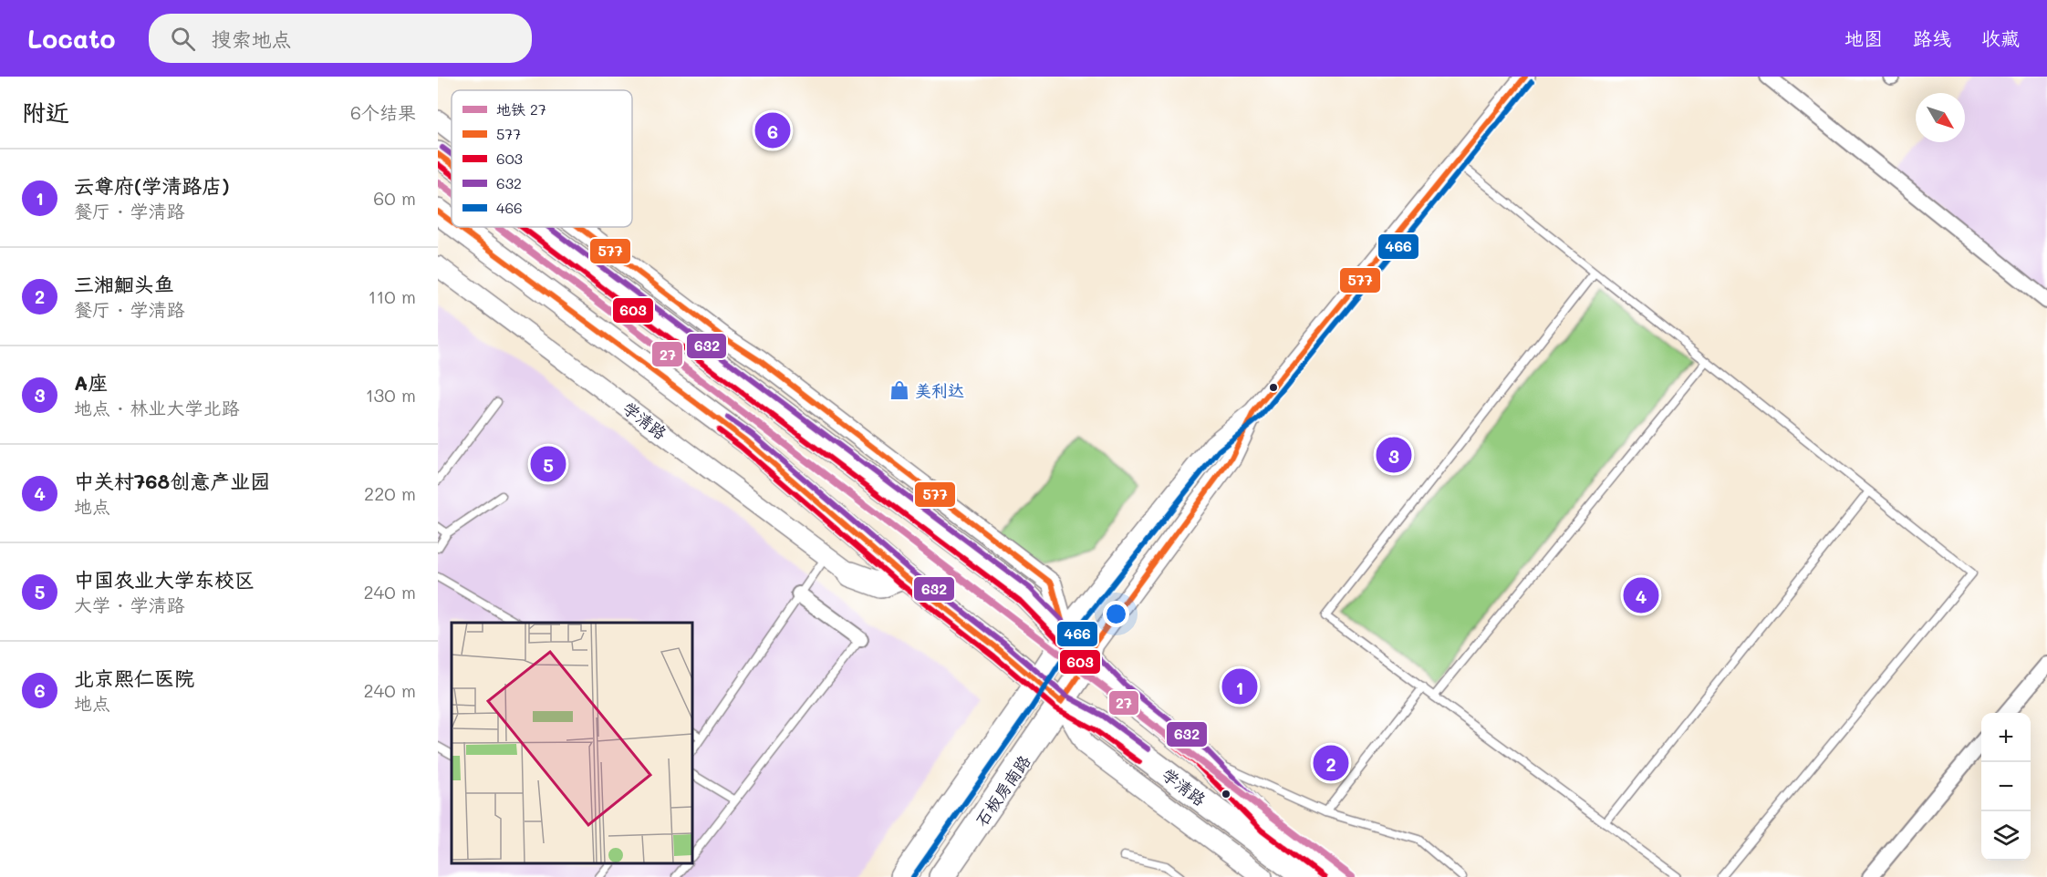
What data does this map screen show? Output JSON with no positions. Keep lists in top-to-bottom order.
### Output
{
  "streets": {
    "main road": ["学清路", "石板房南路"]
  },
  "crossings": [
    ["学清路", "石板房南路"]
  ],
  "places": {
    "shop": ["美利达"]
  },
  "lines": [
    "transit line 577",
    "transit line 466",
    "transit line 632",
    "transit line 603",
    "metro line 27"
  ],
  "legend": [
    "地铁 27",
    "577",
    "603",
    "632",
    "466"
  ],
  "north": "bottom right",
  "page": {
    "header": "Locato",
    "search": "搜索地点",
    "nav": ["地图", "路线", "收藏"],
    "heading": ["附近", "6个结果"],
    "pins": [
      "6",
      "3",
      "5",
      "4",
      "1",
      "2"
    ],
    "list": [
      {
        "mark": "1",
        "name": "云尊府(学清路店)",
        "note": "餐厅 · 学清路",
        "value": "60 m"
      },
      {
        "mark": "2",
        "name": "三湘鮰头鱼",
        "note": "餐厅 · 学清路",
        "value": "110 m"
      },
      {
        "mark": "3",
        "name": "A座",
        "note": "地点 · 林业大学北路",
        "value": "130 m"
      },
      {
        "mark": "4",
        "name": "中关村768创意产业园",
        "note": "地点",
        "value": "220 m"
      },
      {
        "mark": "5",
        "name": "中国农业大学东校区",
        "note": "大学 · 学清路",
        "value": "240 m"
      },
      {
        "mark": "6",
        "name": "北京熙仁医院",
        "note": "地点",
        "value": "240 m"
      }
    ],
    "map_buttons": ["+", "−"]
  }
}
